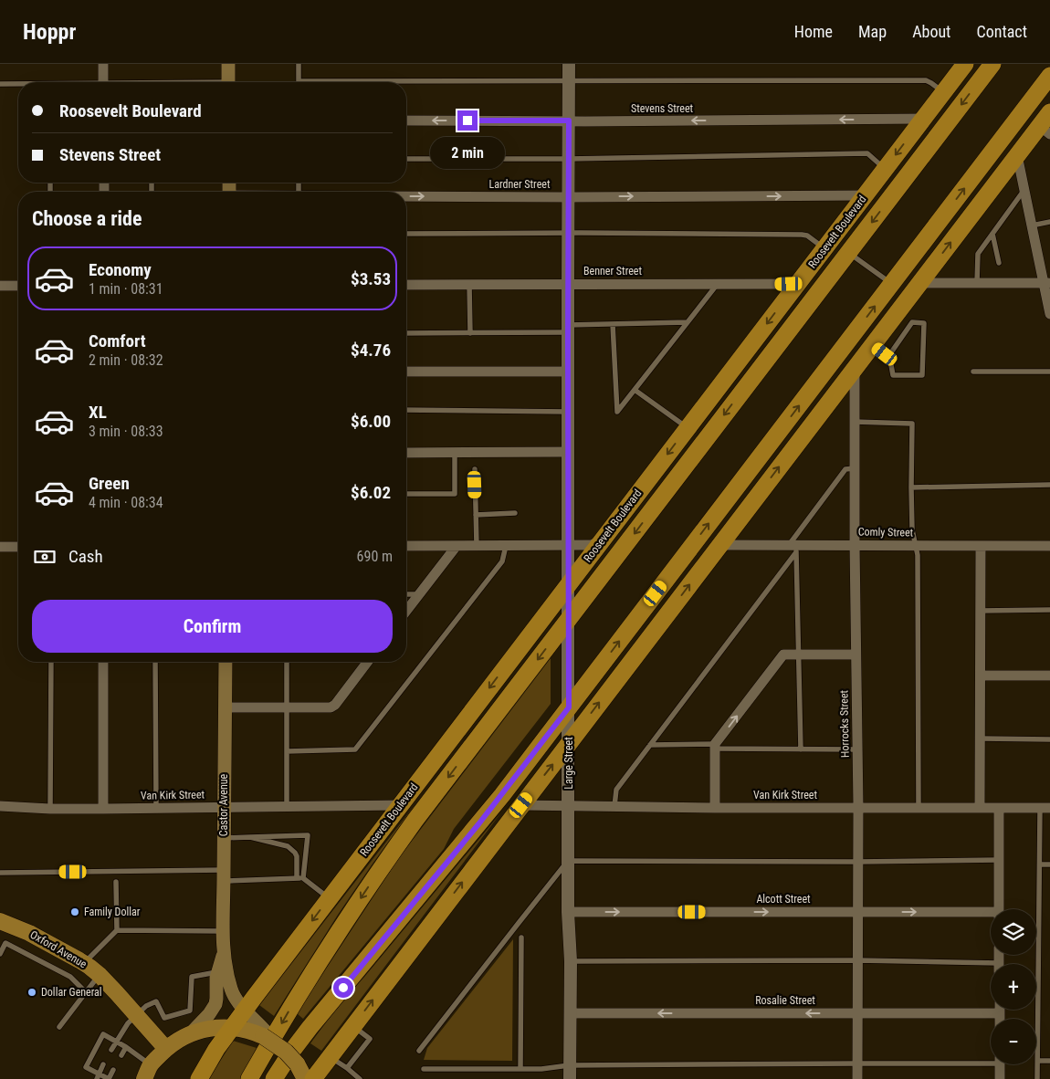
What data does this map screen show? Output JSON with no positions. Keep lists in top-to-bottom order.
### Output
{
  "streets": {
    "highway": ["Roosevelt Boulevard"],
    "main road": ["Castor Avenue", "Oxford Avenue"],
    "street": [
      "Stevens Street",
      "Lardner Street",
      "Benner Street",
      "Comly Street",
      "Horrocks Street",
      "Large Street",
      "Van Kirk Street",
      "Alcott Street",
      "Rosalie Street"
    ]
  },
  "crossings": [
    ["Stevens Street", "Roosevelt Boulevard"],
    ["Stevens Street", "Large Street"],
    ["Lardner Street", "Roosevelt Boulevard"],
    ["Lardner Street", "Large Street"],
    ["Roosevelt Boulevard", "Benner Street"],
    ["Roosevelt Boulevard", "Large Street"],
    ["Roosevelt Boulevard", "Van Kirk Street"],
    ["Roosevelt Boulevard", "Castor Avenue"],
    ["Benner Street", "Large Street"],
    ["Comly Street", "Horrocks Street"],
    ["Horrocks Street", "Van Kirk Street"],
    ["Horrocks Street", "Alcott Street"],
    ["Horrocks Street", "Rosalie Street"],
    ["Large Street", "Van Kirk Street"],
    ["Large Street", "Alcott Street"],
    ["Large Street", "Rosalie Street"],
    ["Van Kirk Street", "Castor Avenue"]
  ],
  "one_way": [
    "Stevens Street",
    "Lardner Street",
    "Alcott Street",
    "Rosalie Street"
  ],
  "places": ["Family Dollar", "Dollar General"],
  "page": {
    "header": "Hoppr",
    "nav": [
      "Home",
      "Map",
      "About",
      "Contact"
    ],
    "banner": ["Roosevelt Boulevard", "Stevens Street"],
    "bubble": "2 min",
    "heading": "Choose a ride",
    "list": [
      {
        "name": "Economy",
        "note": "1 min · 08:31",
        "value": "$3.53"
      },
      {
        "name": "Comfort",
        "note": "2 min · 08:32",
        "value": "$4.76"
      },
      {
        "name": "XL",
        "note": "3 min · 08:33",
        "value": "$6.00"
      },
      {
        "name": "Green",
        "note": "4 min · 08:34",
        "value": "$6.02"
      }
    ],
    "pay": ["Cash", "690 m"],
    "buttons": "Confirm",
    "map_buttons": ["+", "−"]
  }
}
